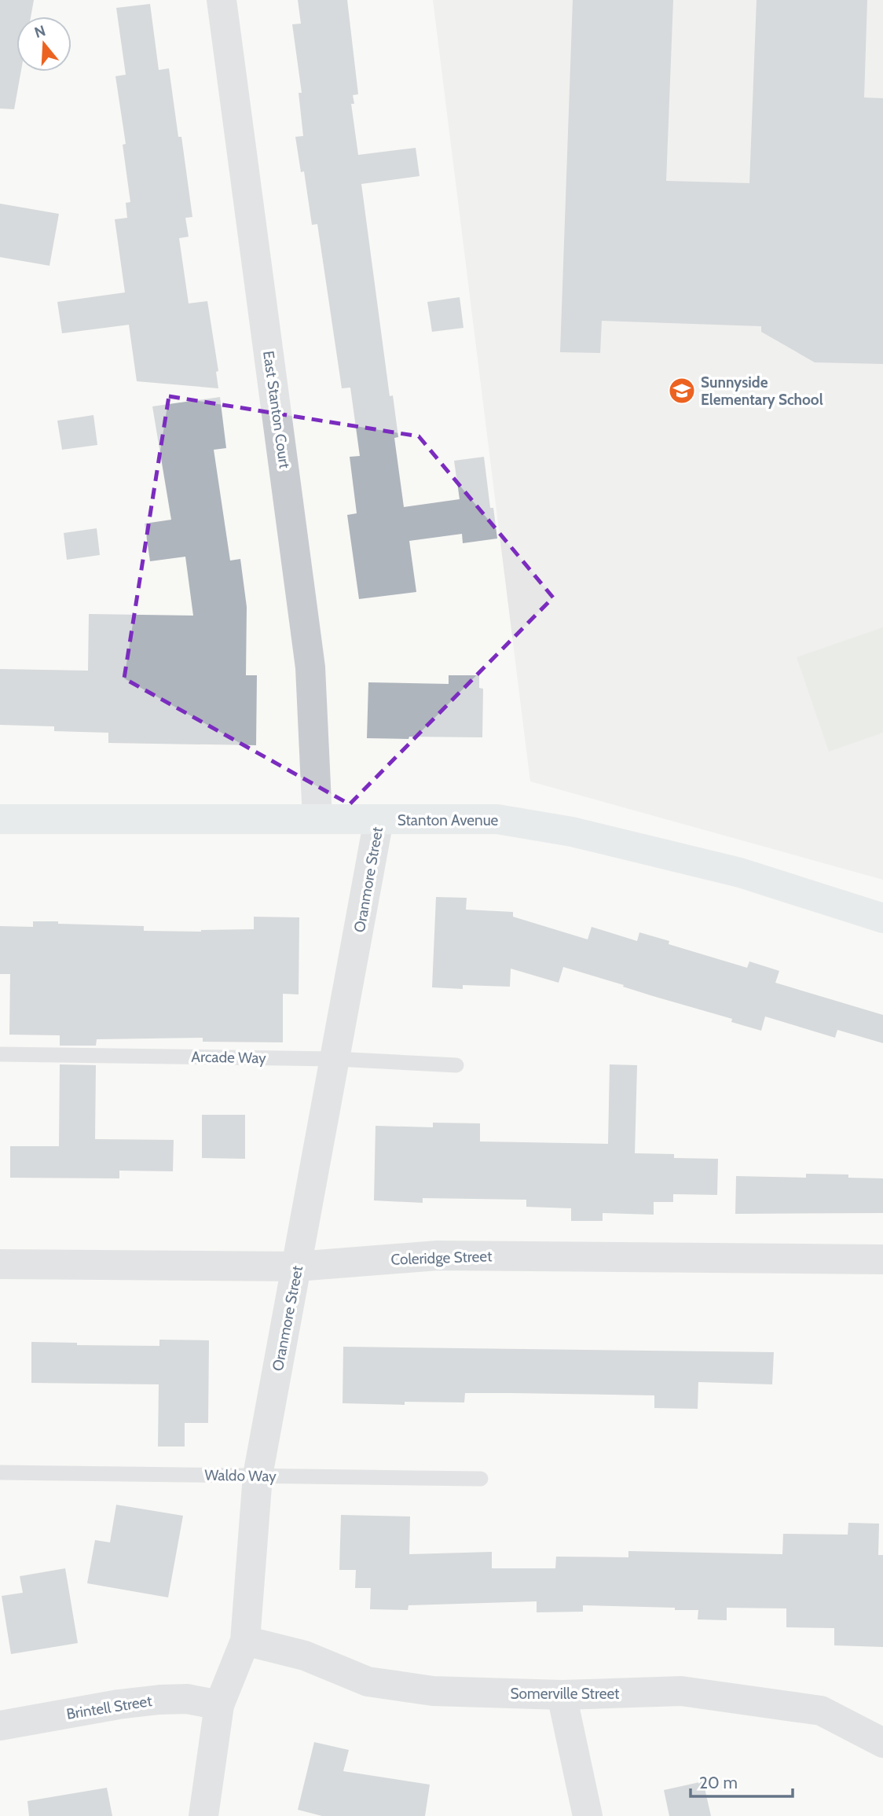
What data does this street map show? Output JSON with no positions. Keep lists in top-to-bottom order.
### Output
{
  "streets": {
    "street": [
      "East Stanton Court",
      "Stanton Avenue",
      "Oranmore Street",
      "Coleridge Street",
      "Somerville Street",
      "Brintell Street"
    ],
    "lane": ["Arcade Way", "Waldo Way"]
  },
  "crossings": [
    ["East Stanton Court", "Stanton Avenue"],
    ["Stanton Avenue", "Oranmore Street"],
    ["Oranmore Street", "Arcade Way"],
    ["Oranmore Street", "Coleridge Street"],
    ["Oranmore Street", "Waldo Way"],
    ["Oranmore Street", "Somerville Street"],
    ["Oranmore Street", "Brintell Street"]
  ],
  "places": {
    "school or university": ["Sunnyside Elementary School"]
  },
  "scale_bar": "20 m",
  "north": "top"
}
